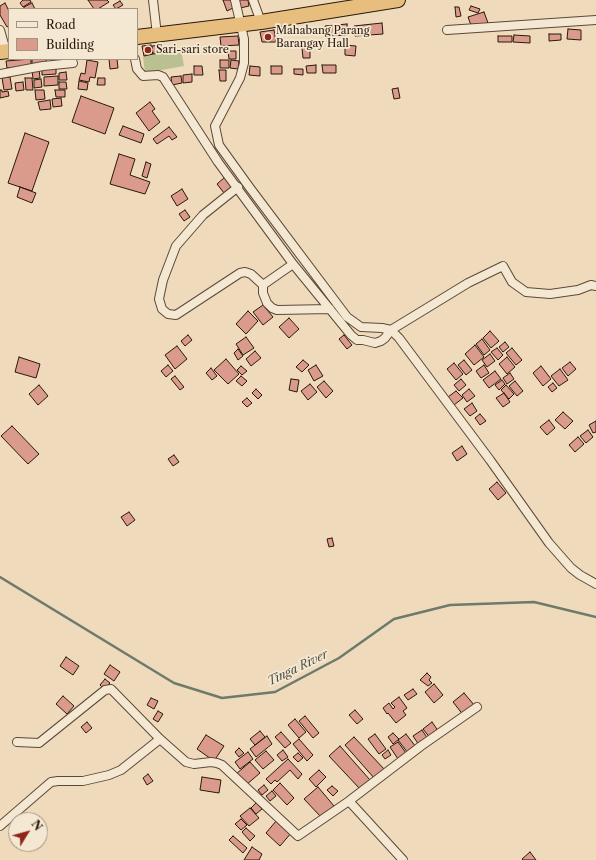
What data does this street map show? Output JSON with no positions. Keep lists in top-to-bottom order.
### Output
{
  "water": ["Tinga River"],
  "places": ["Mahabang Parang Barangay Hall", "Sari-sari store"],
  "legend": ["Road", "Building"],
  "north": "top right"
}
